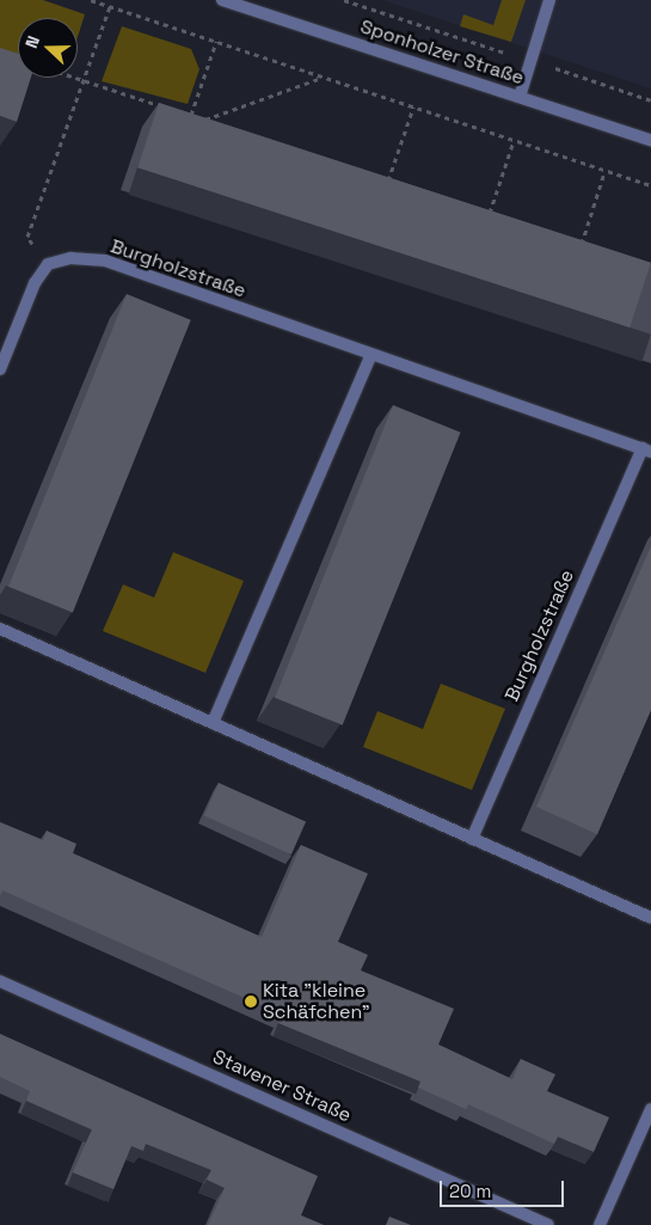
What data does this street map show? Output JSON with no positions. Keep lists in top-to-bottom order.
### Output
{
  "streets": {
    "street": ["Sponholzer Straße", "Burgholzstraße", "Stavener Straße"]
  },
  "places": ["Kita \"kleine Schäfchen\""],
  "scale_bar": "20 m",
  "north": "left"
}
